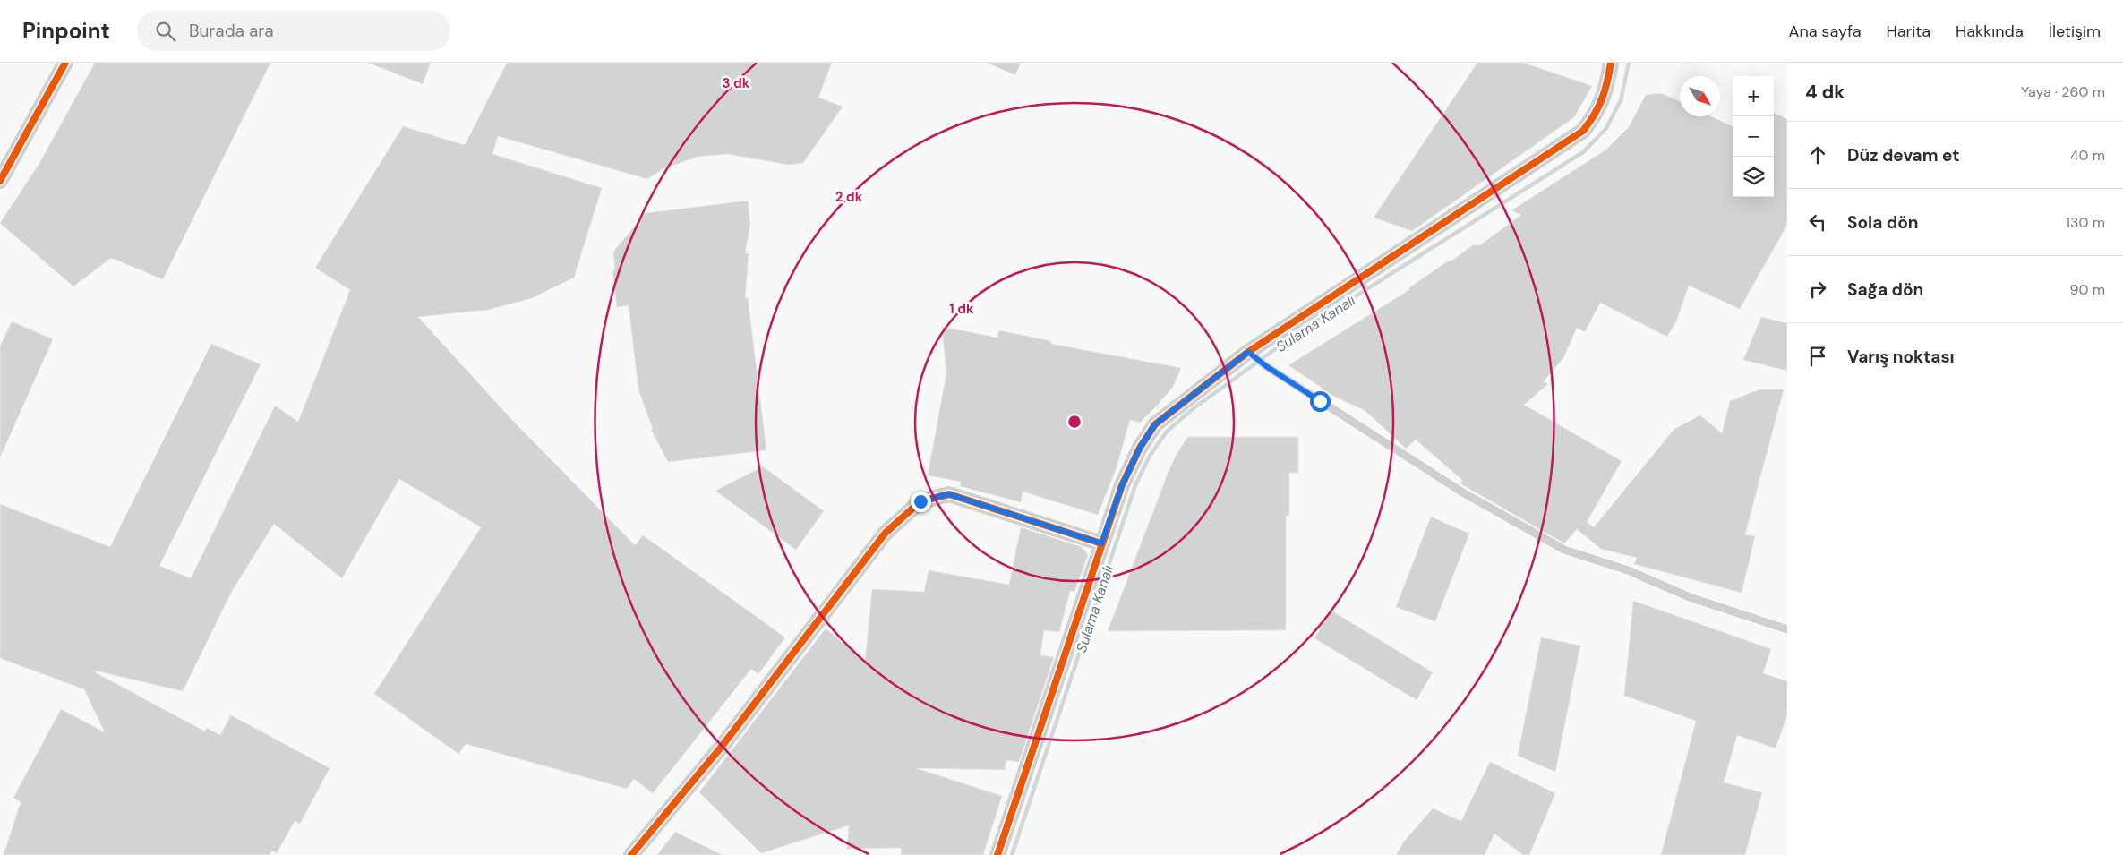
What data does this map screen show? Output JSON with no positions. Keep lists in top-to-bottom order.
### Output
{
  "water": ["Sulama Kanalı"],
  "north": "bottom right",
  "page": {
    "header": "Pinpoint",
    "search": "Burada ara",
    "nav": [
      "Ana sayfa",
      "Harita",
      "Hakkında",
      "İletişim"
    ],
    "heading": ["4 dk", "Yaya · 260 m"],
    "map_buttons": ["+", "−"],
    "list": [
      ["Düz devam et", "40 m"],
      ["Sola dön", "130 m"],
      ["Sağa dön", "90 m"],
      "Varış noktası"
    ]
  },
  "rings": ["3 dk", "2 dk", "1 dk"]
}
